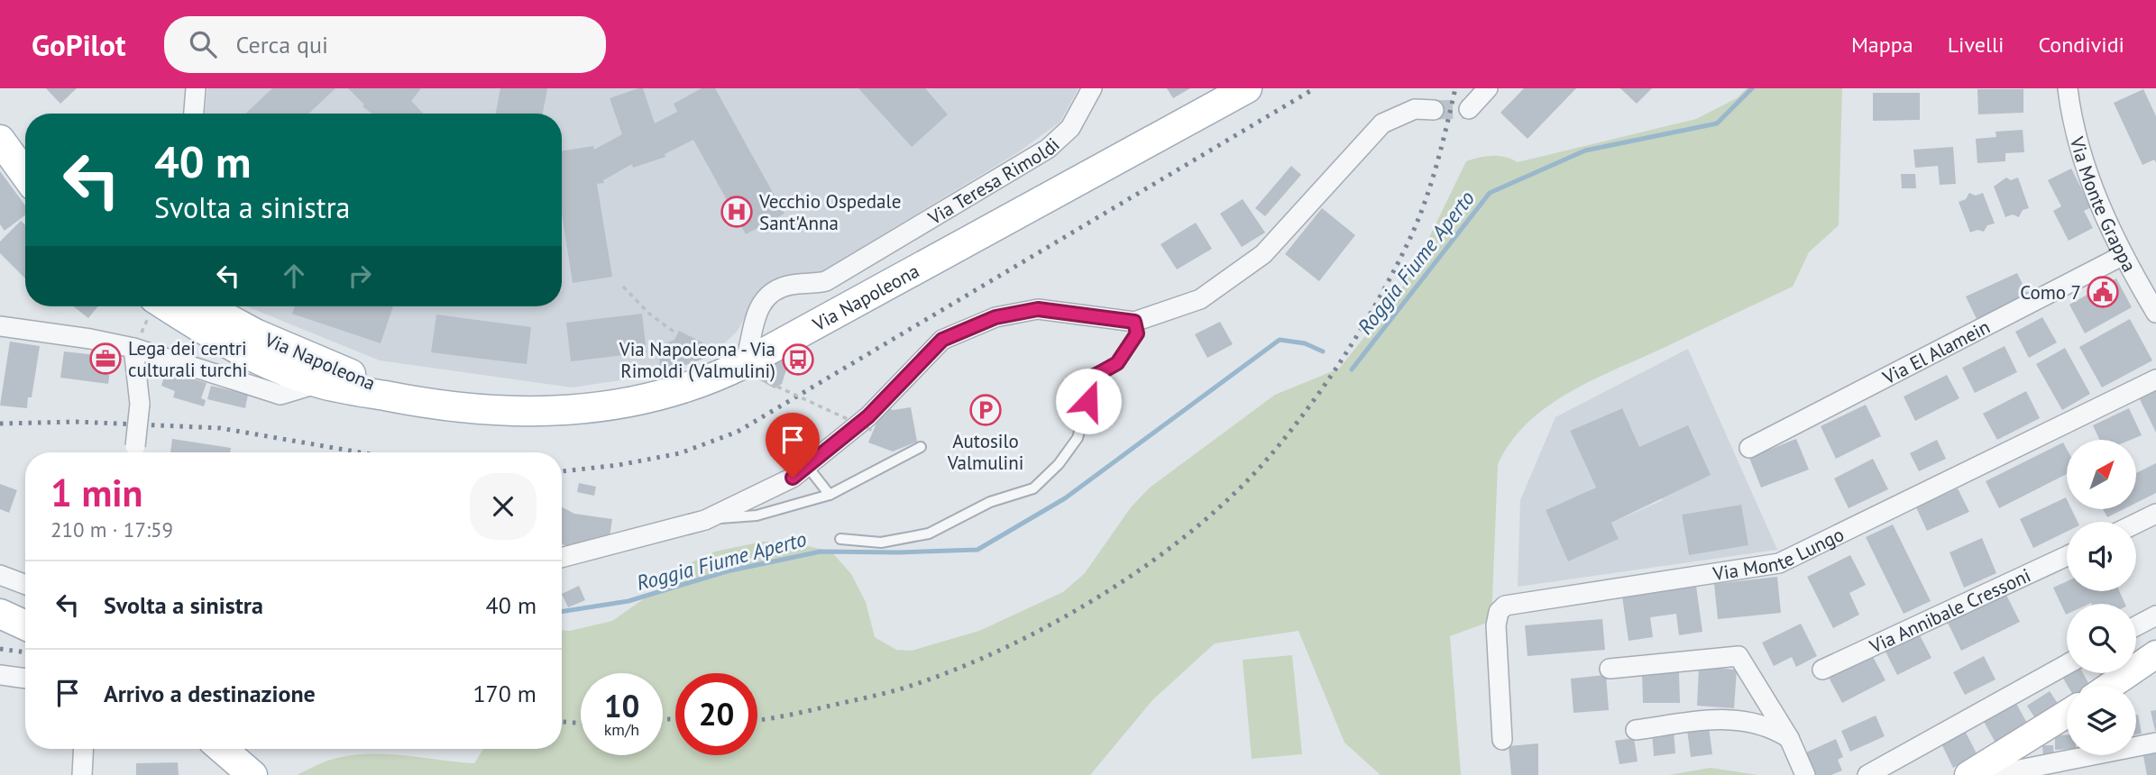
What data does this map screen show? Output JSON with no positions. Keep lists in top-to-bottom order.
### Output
{
  "streets": {
    "main road": ["Via Napoleona"],
    "street": [
      "Via Teresa Rimoldi",
      "Via Monte Grappa",
      "Via El Alamein",
      "Via Monte Lungo",
      "Via Annibale Cressoni"
    ]
  },
  "crossings": [
    ["Via Teresa Rimoldi", "Via Napoleona"],
    ["Via Monte Grappa", "Via El Alamein"]
  ],
  "water": ["Roggia Fiume Aperto"],
  "places": {
    "hospital": ["Vecchio Ospedale Sant'Anna"],
    "public building": ["Como 7"],
    "office": ["Lega dei centri culturali turchi"],
    "bus stop": ["Via Napoleona - Via Rimoldi (Valmulini)"],
    "parking": ["Autosilo Valmulini"]
  },
  "north": "top right",
  "page": {
    "header": "GoPilot",
    "search": "Cerca qui",
    "nav": ["Mappa", "Livelli", "Condividi"],
    "turn": ["40 m", "Svolta a sinistra"],
    "heading": ["1 min", "210 m · 17:59"],
    "list": [
      {
        "name": "Svolta a sinistra",
        "value": "40 m"
      },
      {
        "name": "Arrivo a destinazione",
        "value": "170 m"
      }
    ],
    "speed": "10 km/h",
    "limit": "20"
  }
}
